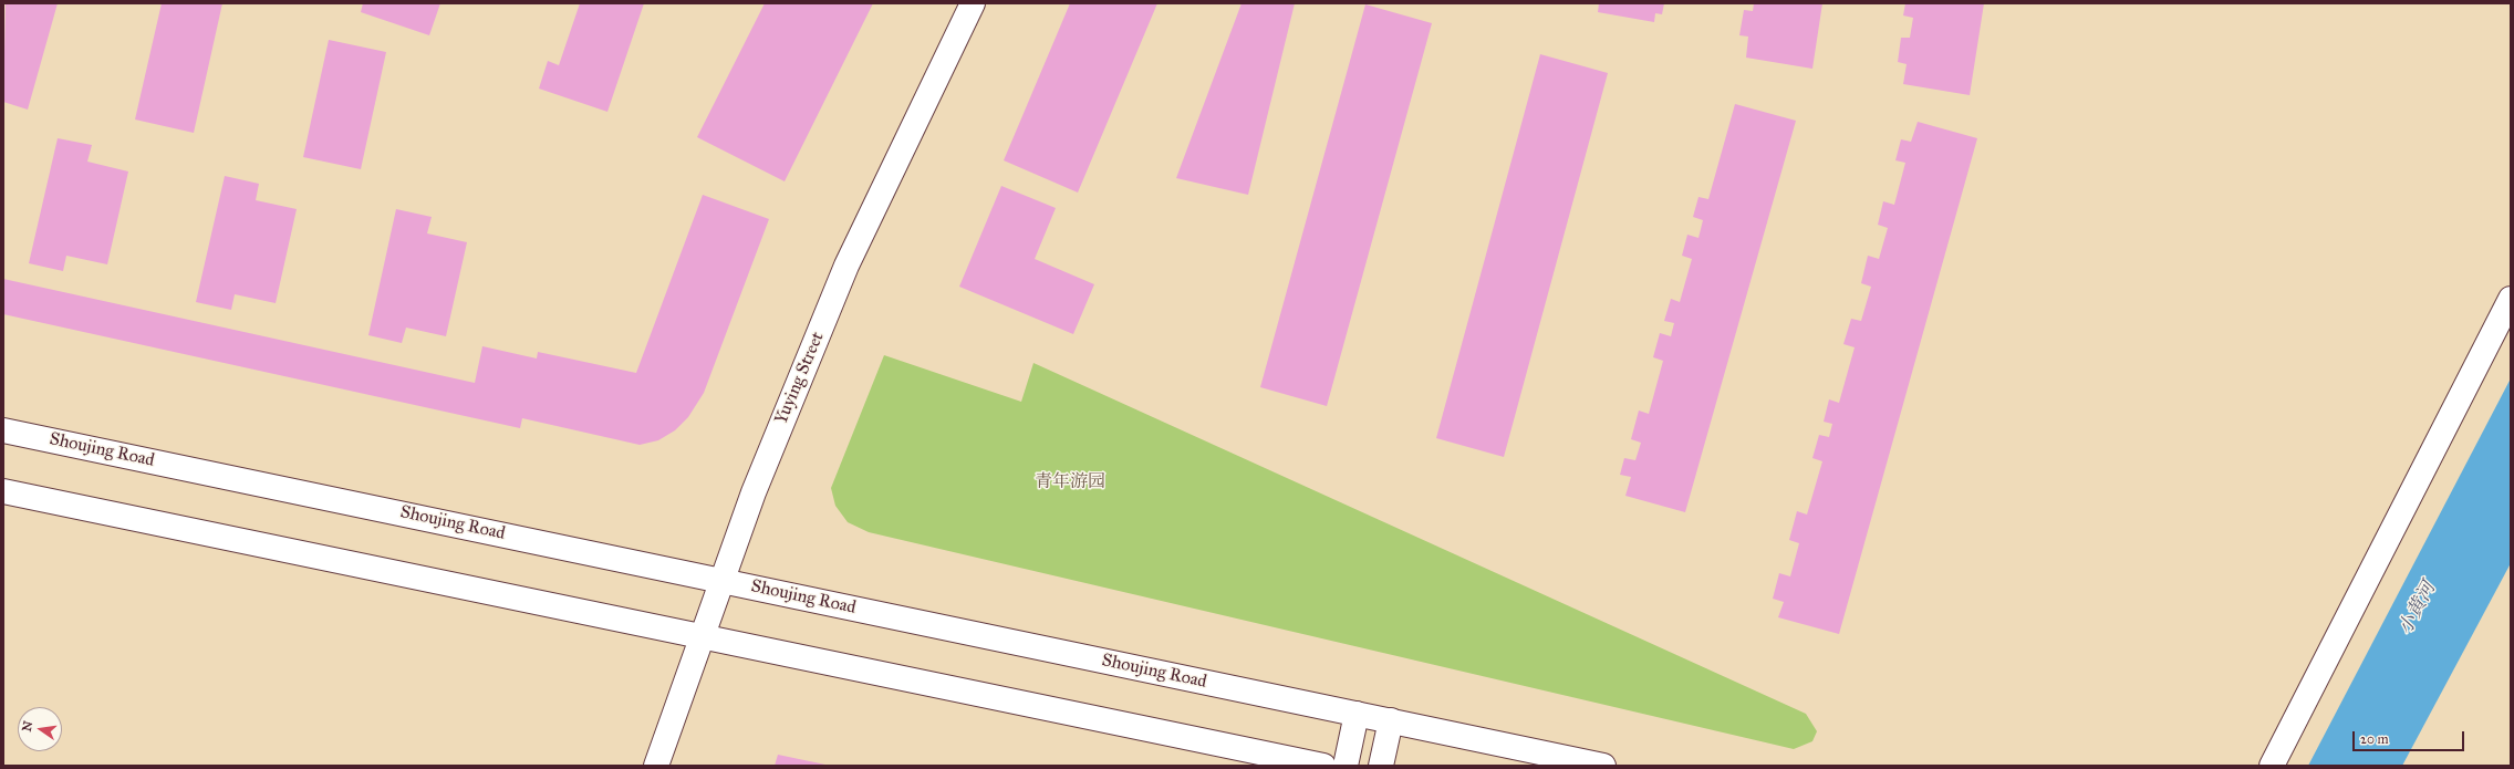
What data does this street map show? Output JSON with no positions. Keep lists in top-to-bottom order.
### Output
{
  "streets": {
    "main road": ["Yuying Street", "Shoujing Road"]
  },
  "crossings": [
    ["Yuying Street", "Shoujing Road"]
  ],
  "water": ["小黄河"],
  "parks": ["青年游园"],
  "scale_bar": "20 m",
  "north": "left"
}
